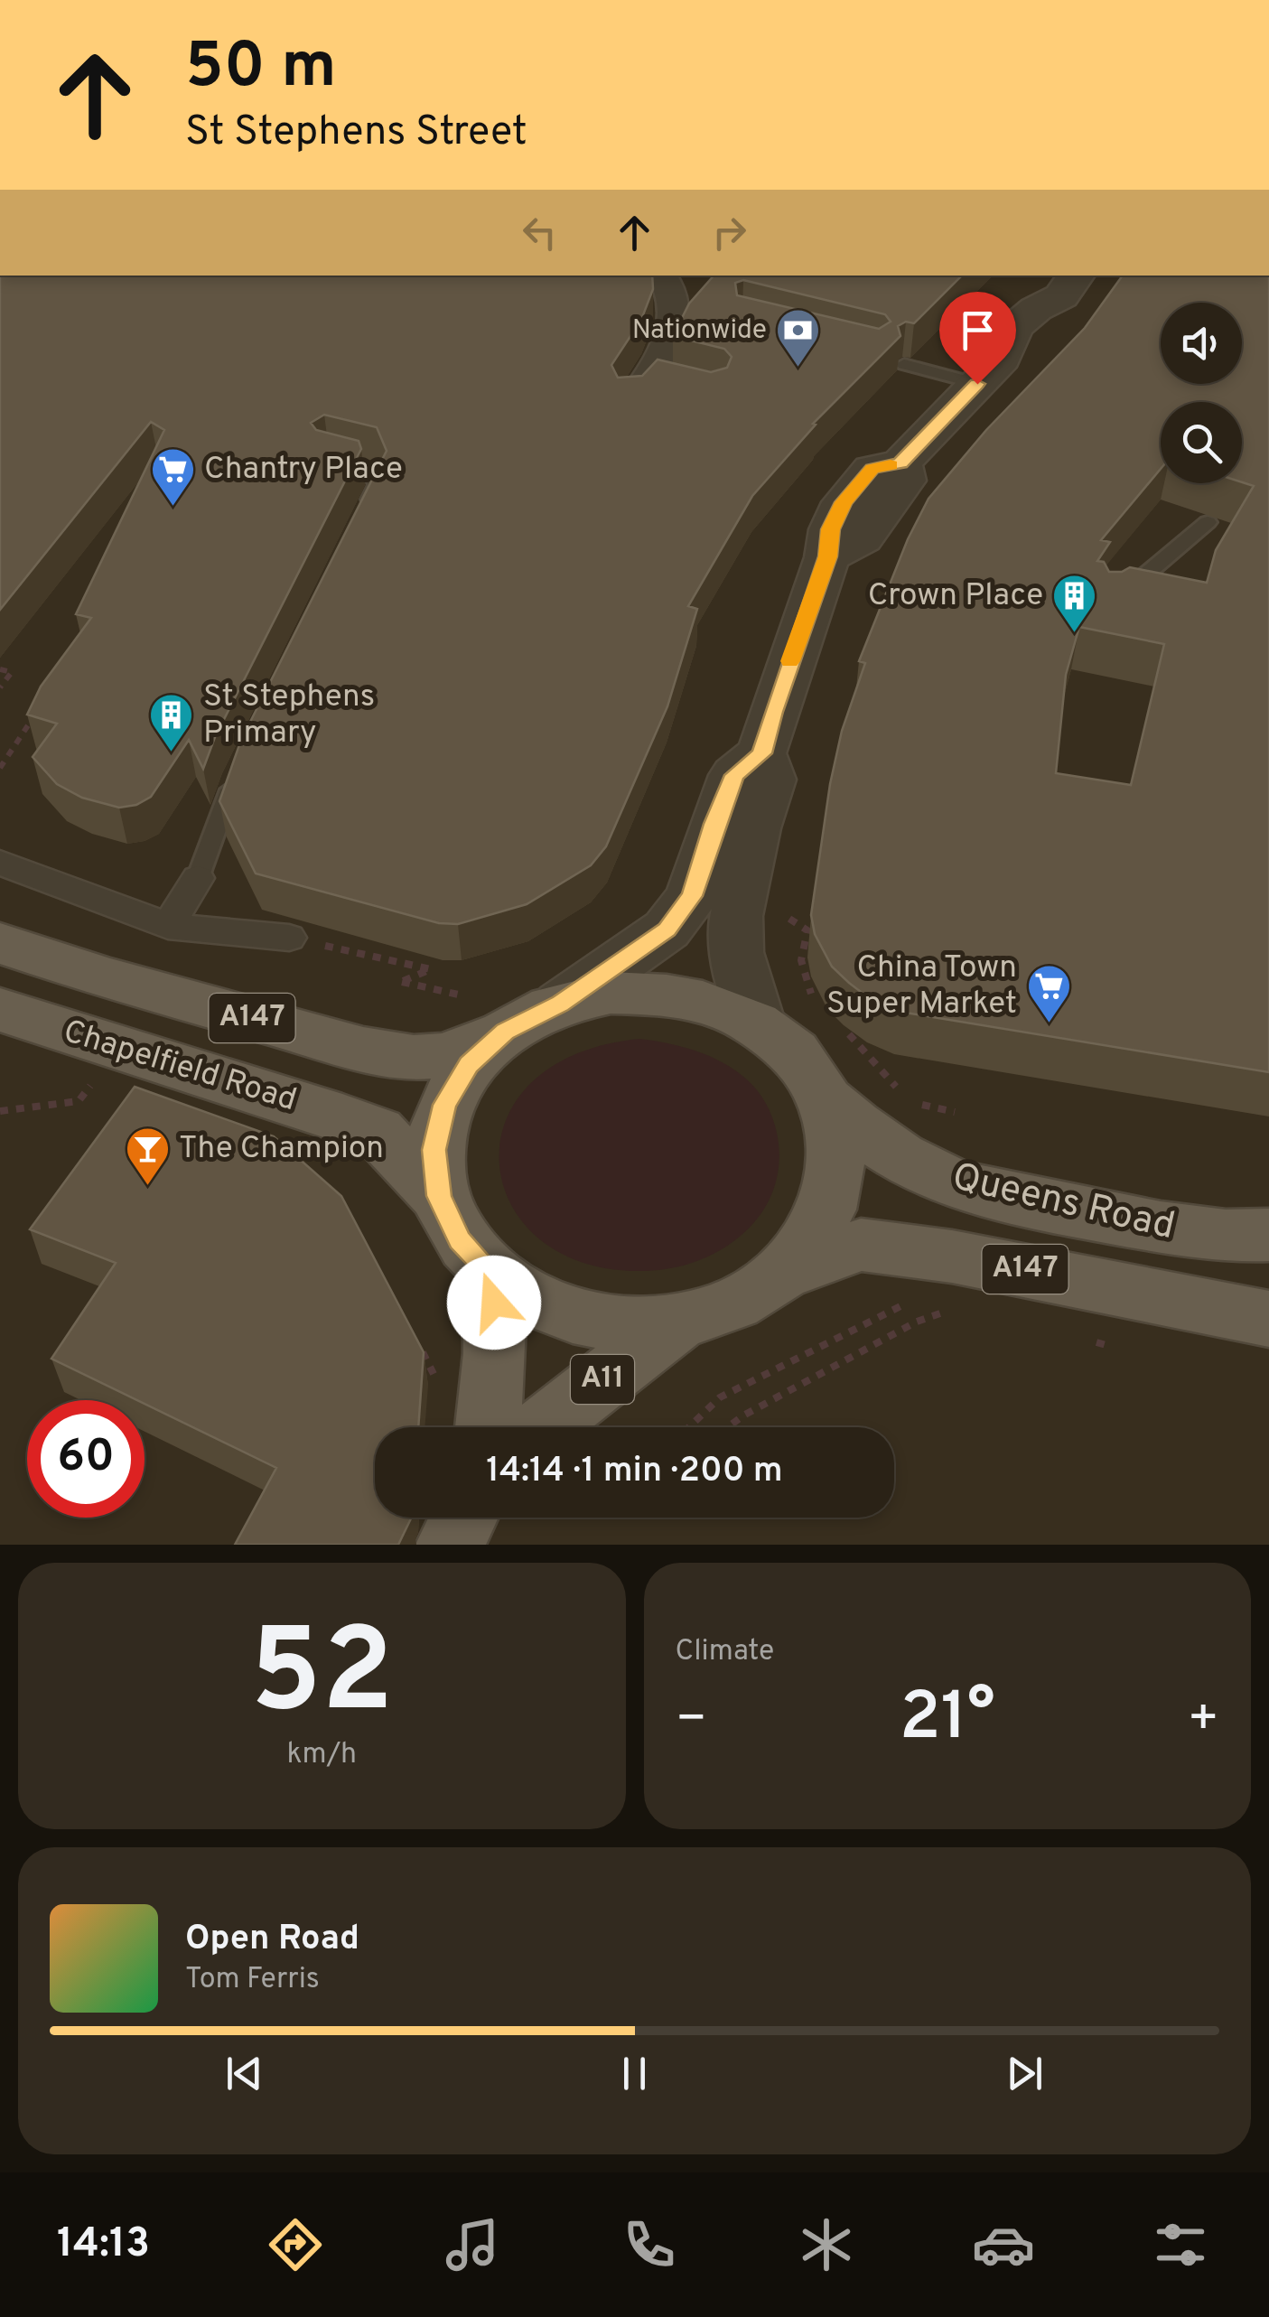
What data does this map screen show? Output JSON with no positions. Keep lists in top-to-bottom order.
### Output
{
  "streets": {
    "main road": [
      "A147",
      "Chapelfield Road",
      "Queens Road",
      "A11"
    ]
  },
  "crossings": [
    ["A147", "Chapelfield Road"],
    ["A147", "Queens Road"],
    ["A147", "A11"]
  ],
  "places": {
    "bank": ["Nationwide"],
    "supermarket": ["Chantry Place", "China Town Super Market"],
    "building": ["Crown Place", "St Stephens Primary"],
    "bar": ["The Champion"]
  },
  "page": {
    "turn": ["50 m", "St Stephens Street"],
    "limit": "60",
    "trip": "14:14 · 1 min · 200 m",
    "tile": [
      ["52", "km/h"],
      "Climate"
    ],
    "heat": ["−", "21°", "+"],
    "song": ["Open Road", "Tom Ferris"],
    "tabs": "14:13"
  }
}
